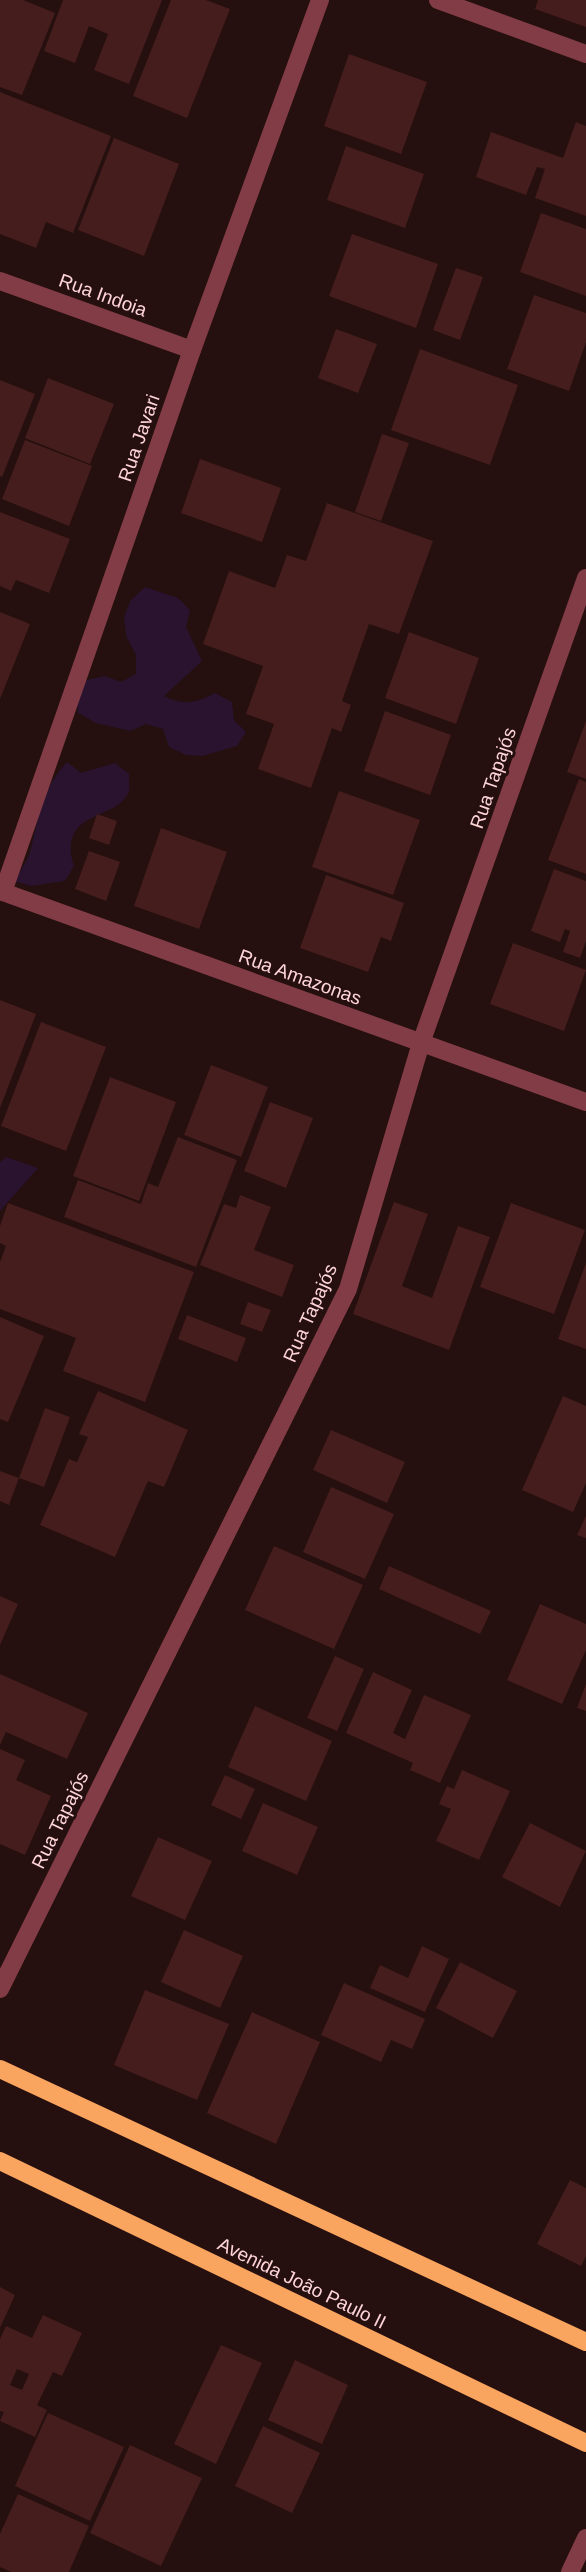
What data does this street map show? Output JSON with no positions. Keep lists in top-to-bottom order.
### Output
{
  "streets": {
    "main road": ["Avenida João Paulo II"],
    "street": [
      "Rua Indoia",
      "Rua Javari",
      "Rua Tapajós",
      "Rua Amazonas"
    ]
  },
  "crossings": [
    ["Rua Indoia", "Rua Javari"],
    ["Rua Javari", "Rua Amazonas"],
    ["Rua Tapajós", "Rua Amazonas"]
  ]
}
